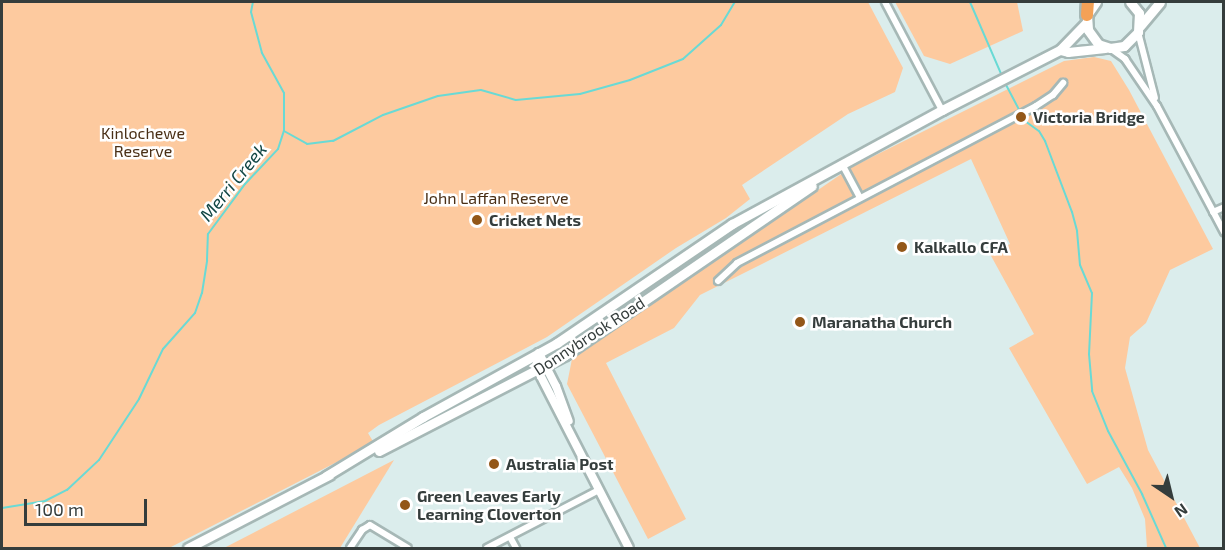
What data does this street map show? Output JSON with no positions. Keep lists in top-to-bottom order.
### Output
{
  "streets": {
    "main road": ["Donnybrook Road"]
  },
  "water": ["Merri Creek"],
  "parks": ["Kinlochewe Reserve", "John Laffan Reserve"],
  "places": [
    "Victoria Bridge",
    "Cricket Nets",
    "Kalkallo CFA",
    "Maranatha Church",
    "Australia Post",
    "Green Leaves Early Learning Cloverton"
  ],
  "scale_bar": "100 m",
  "north": "bottom right"
}
